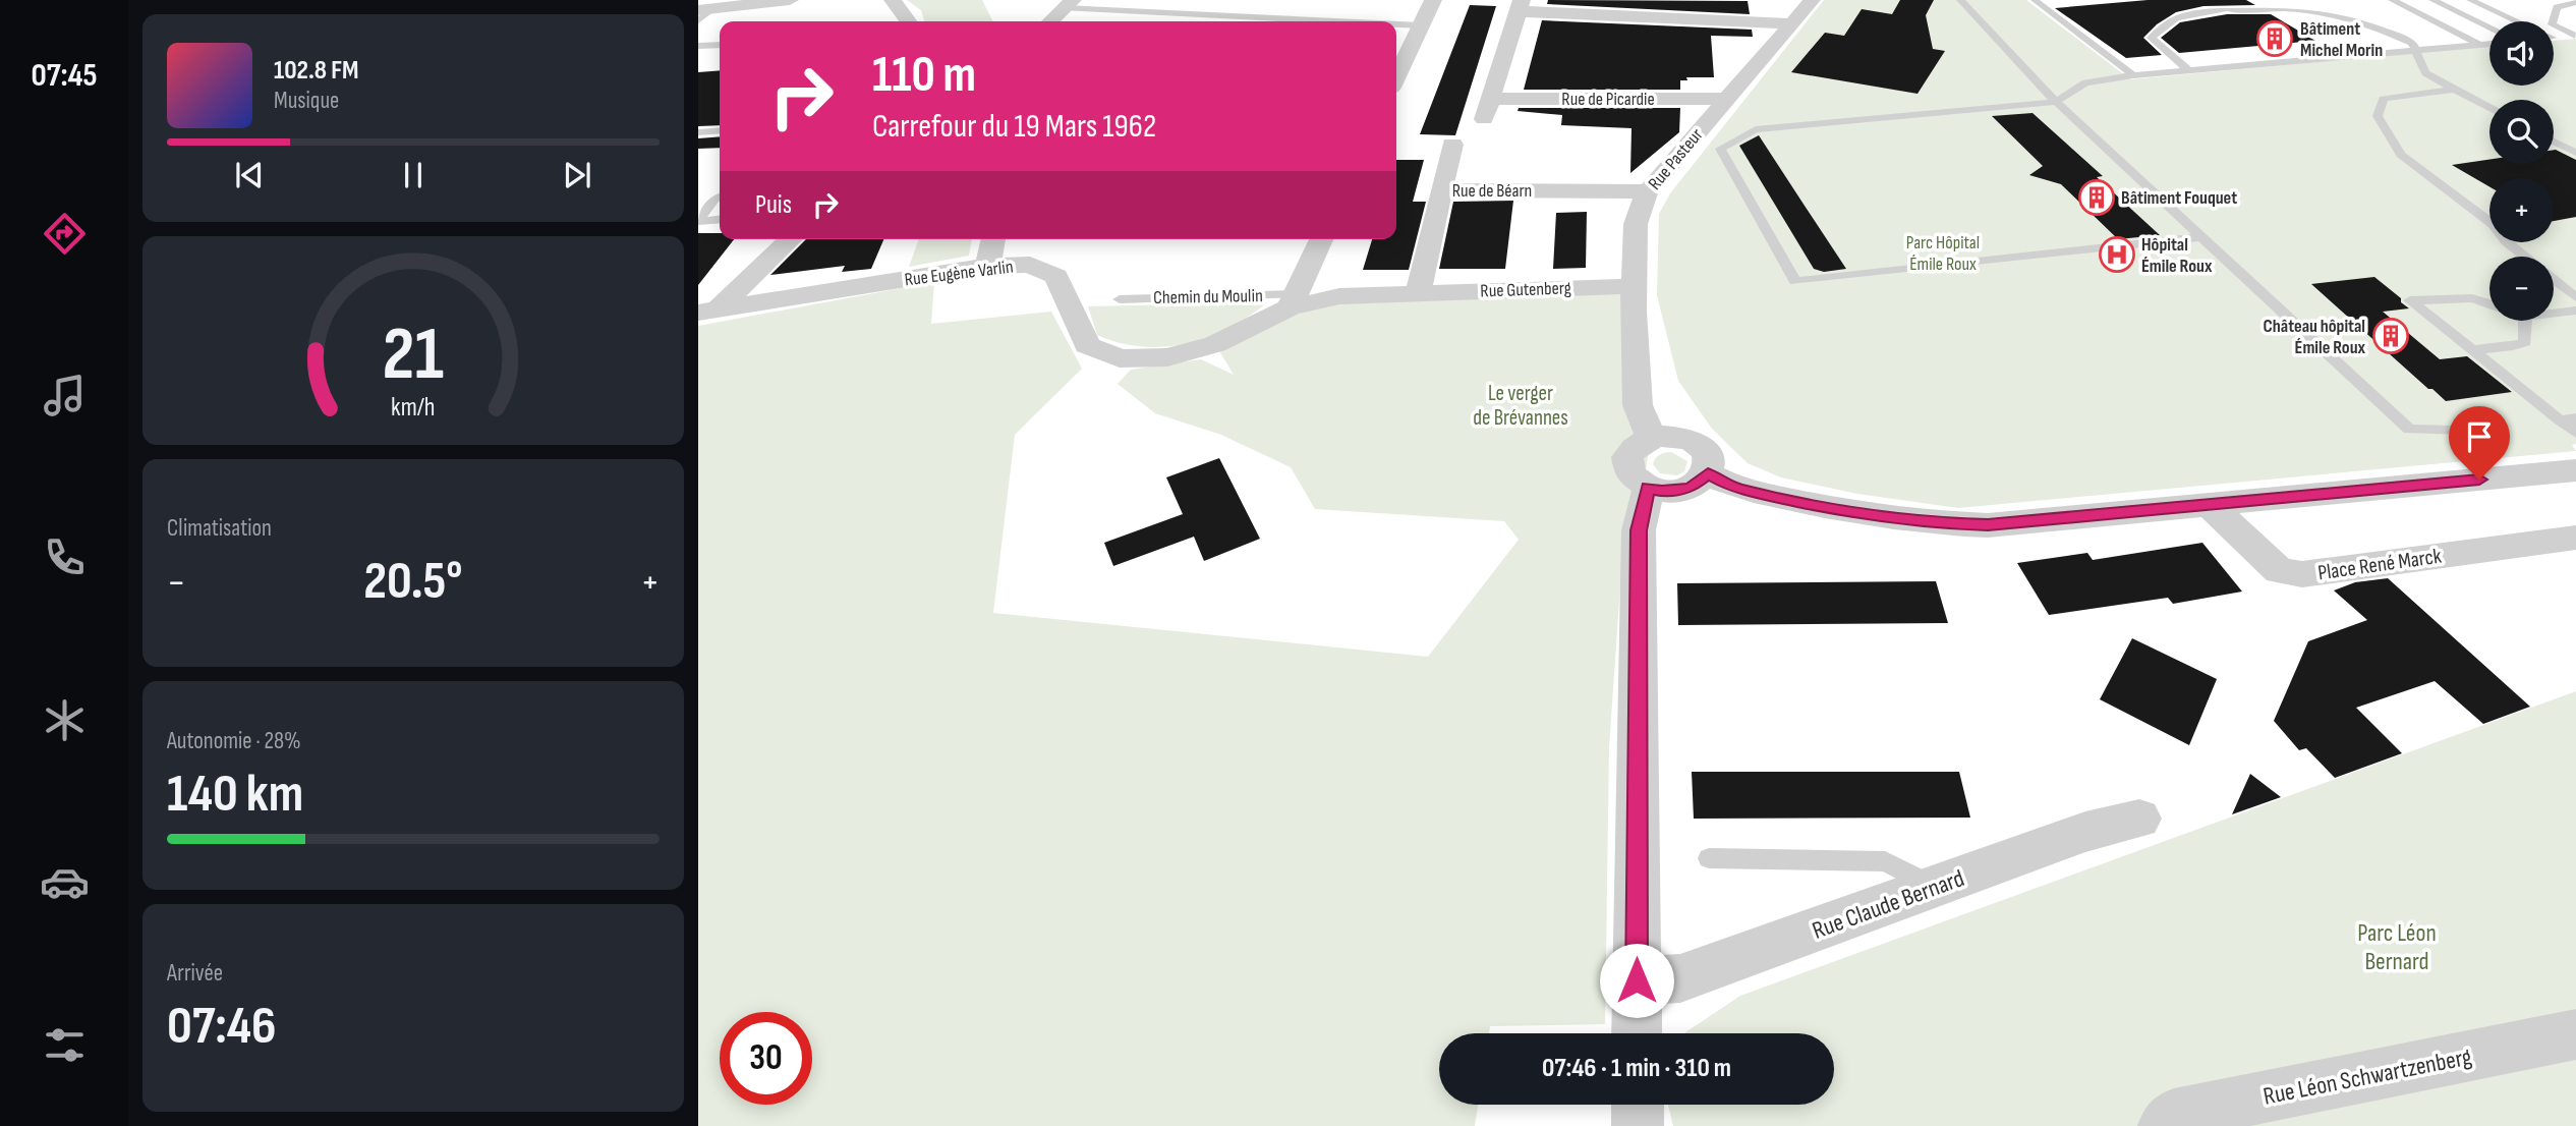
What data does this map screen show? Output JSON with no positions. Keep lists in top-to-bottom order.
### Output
{
  "streets": {
    "street": [
      "Rue de Picardie",
      "Rue Pasteur",
      "Rue de Béarn",
      "Rue Eugène Varlin",
      "Rue Gutenberg",
      "Place René Marck",
      "Rue Claude Bernard",
      "Rue Léon Schwartzenberg"
    ],
    "lane": ["Chemin du Moulin"]
  },
  "crossings": [
    ["Rue de Picardie", "Rue Pasteur"],
    ["Rue Pasteur", "Rue de Béarn"],
    ["Rue Pasteur", "Rue Gutenberg"],
    ["Rue de Béarn", "Rue Eugène Varlin"],
    ["Rue de Béarn", "Rue Gutenberg"],
    ["Rue Eugène Varlin", "Rue Gutenberg"],
    ["Rue Eugène Varlin", "Chemin du Moulin"]
  ],
  "parks": ["Parc Hôpital Émile Roux", "Le verger de Brévannes", "Parc Léon Bernard"],
  "places": {
    "building": ["Bâtiment Michel Morin", "Bâtiment Fouquet", "Château hôpital Émile Roux"],
    "hospital": ["Hôpital Émile Roux"]
  },
  "page": {
    "tabs": "07:45",
    "map_buttons": ["+", "−"],
    "turn": ["110 m", "Carrefour du 19 Mars 1962"],
    "song": ["102.8 FM", "Musique"],
    "then": "Puis",
    "tile": [
      "Climatisation",
      ["Autonomie · 28%", "140 km"],
      ["Arrivée", "07:46"]
    ],
    "heat": ["−", "20.5°", "+"],
    "limit": "30",
    "trip": "07:46 · 1 min · 310 m",
    "gauge": ["21", "km/h"]
  }
}
